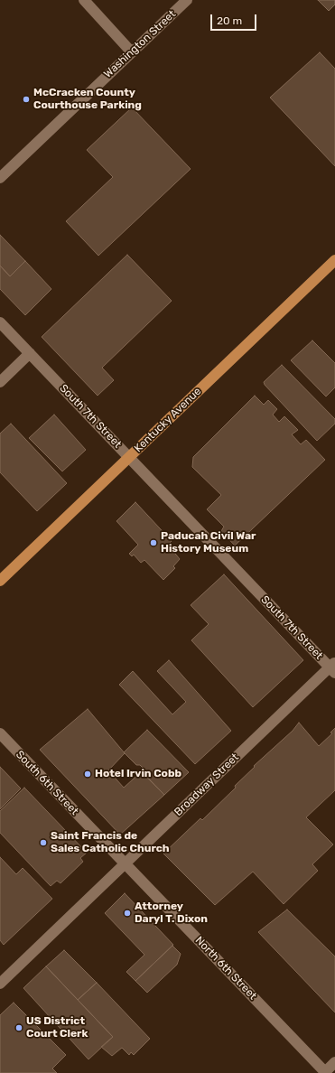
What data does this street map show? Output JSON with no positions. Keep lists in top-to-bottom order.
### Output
{
  "streets": {
    "main road": ["Kentucky Avenue"],
    "street": [
      "Washington Street",
      "South 7th Street",
      "South 6th Street",
      "Broadway Street",
      "North 6th Street"
    ]
  },
  "crossings": [
    ["South 7th Street", "Kentucky Avenue"],
    ["South 7th Street", "Broadway Street"],
    ["South 6th Street", "Broadway Street"],
    ["South 6th Street", "North 6th Street"],
    ["Broadway Street", "North 6th Street"]
  ],
  "places": [
    "McCracken County Courthouse Parking",
    "Paducah Civil War History Museum",
    "Hotel Irvin Cobb",
    "Saint Francis de Sales Catholic Church",
    "Attorney Daryl T. Dixon",
    "US District Court Clerk"
  ],
  "scale_bar": "20 m"
}
